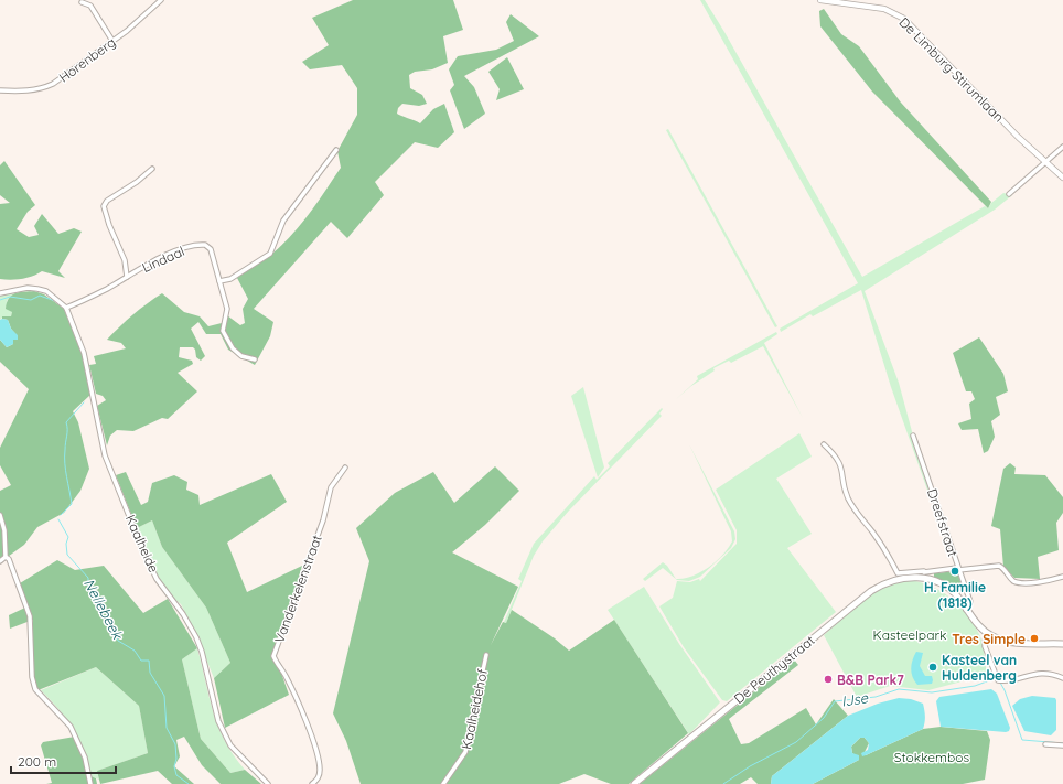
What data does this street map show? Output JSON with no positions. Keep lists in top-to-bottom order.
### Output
{
  "streets": {
    "main road": ["De Peuthystraat"],
    "street": [
      "Horenberg",
      "De Limburg Stirumlaan",
      "Lindaal",
      "Dreefstraat",
      "Kaalheide",
      "Vanderkelenstraat",
      "Kaalheidehof"
    ]
  },
  "crossings": [
    ["Lindaal", "Kaalheide"],
    ["Dreefstraat", "De Peuthystraat"]
  ],
  "water": ["Nellebeek", "IJse"],
  "parks": ["Kasteelpark", "Stokkembos"],
  "places": [
    "H. Familie (1818)",
    "Tres Simple",
    "Kasteel van Huldenberg",
    "B&B Park7"
  ],
  "scale_bar": "200 m"
}
